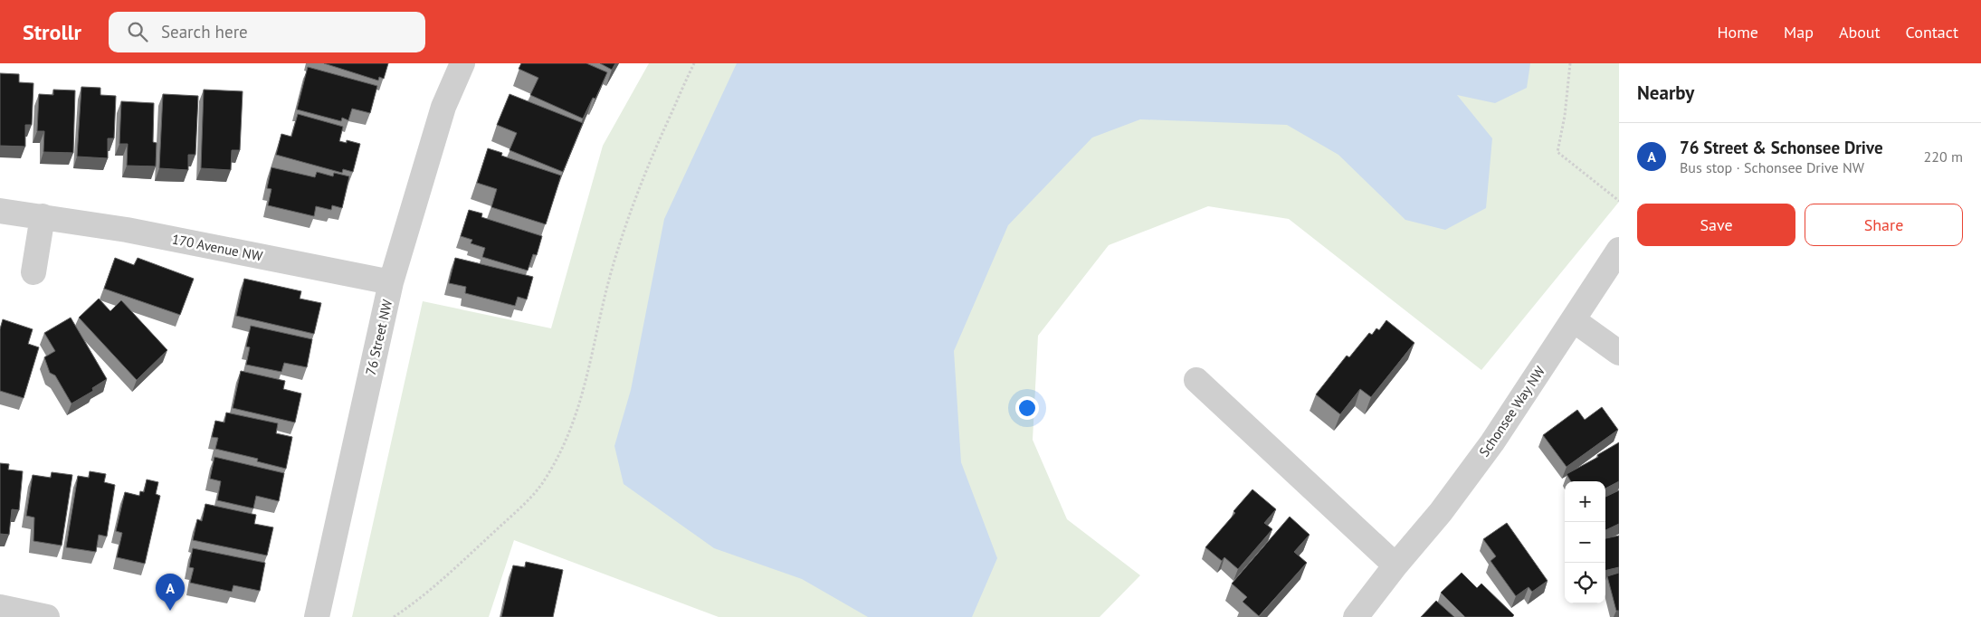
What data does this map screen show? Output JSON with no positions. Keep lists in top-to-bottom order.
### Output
{
  "streets": {
    "street": ["170 Avenue NW", "76 Street NW", "Schonsee Way NW"]
  },
  "crossings": [
    ["170 Avenue NW", "76 Street NW"]
  ],
  "page": {
    "header": "Strollr",
    "search": "Search here",
    "nav": [
      "Home",
      "Map",
      "About",
      "Contact"
    ],
    "heading": "Nearby",
    "list": [
      {
        "mark": "A",
        "name": "76 Street & Schonsee Drive",
        "note": "Bus stop · Schonsee Drive NW",
        "value": "220 m"
      }
    ],
    "buttons": ["Save", "Share"],
    "map_buttons": ["+", "−"],
    "pins": "A"
  }
}
